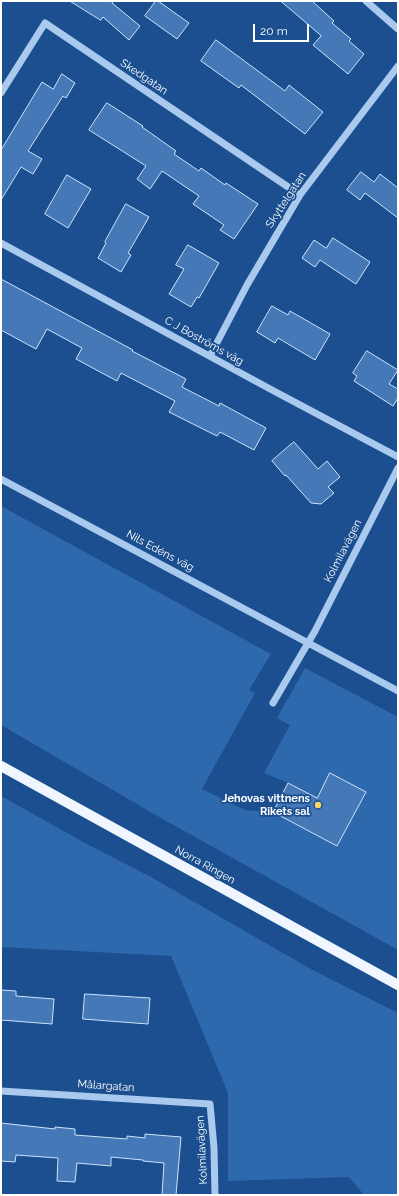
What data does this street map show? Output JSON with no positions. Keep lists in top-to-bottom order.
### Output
{
  "streets": {
    "main road": ["Norra Ringen"],
    "street": [
      "Skedgatan",
      "Skyttelgatan",
      "C J Boströms väg",
      "Nils Edéns väg",
      "Kolmilavägen",
      "Målargatan"
    ]
  },
  "crossings": [
    ["Skedgatan", "Skyttelgatan"],
    ["Skyttelgatan", "C J Boströms väg"],
    ["Nils Edéns väg", "Kolmilavägen"],
    ["Kolmilavägen", "Målargatan"]
  ],
  "places": ["Jehovas vittnens Rikets sal"],
  "scale_bar": "20 m"
}
